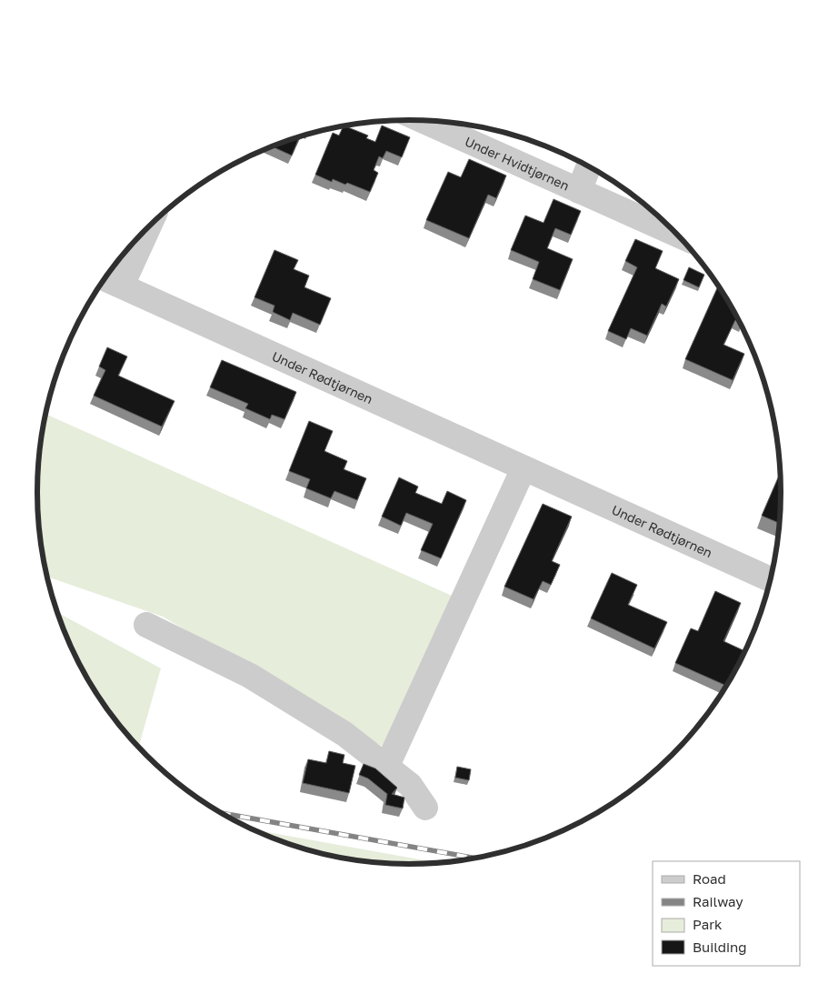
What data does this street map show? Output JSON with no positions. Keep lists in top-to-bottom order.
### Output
{
  "streets": {
    "street": ["Under Hvidtjørnen", "Under Rødtjørnen"]
  },
  "legend": [
    "Road",
    "Railway",
    "Park",
    "Building"
  ]
}
